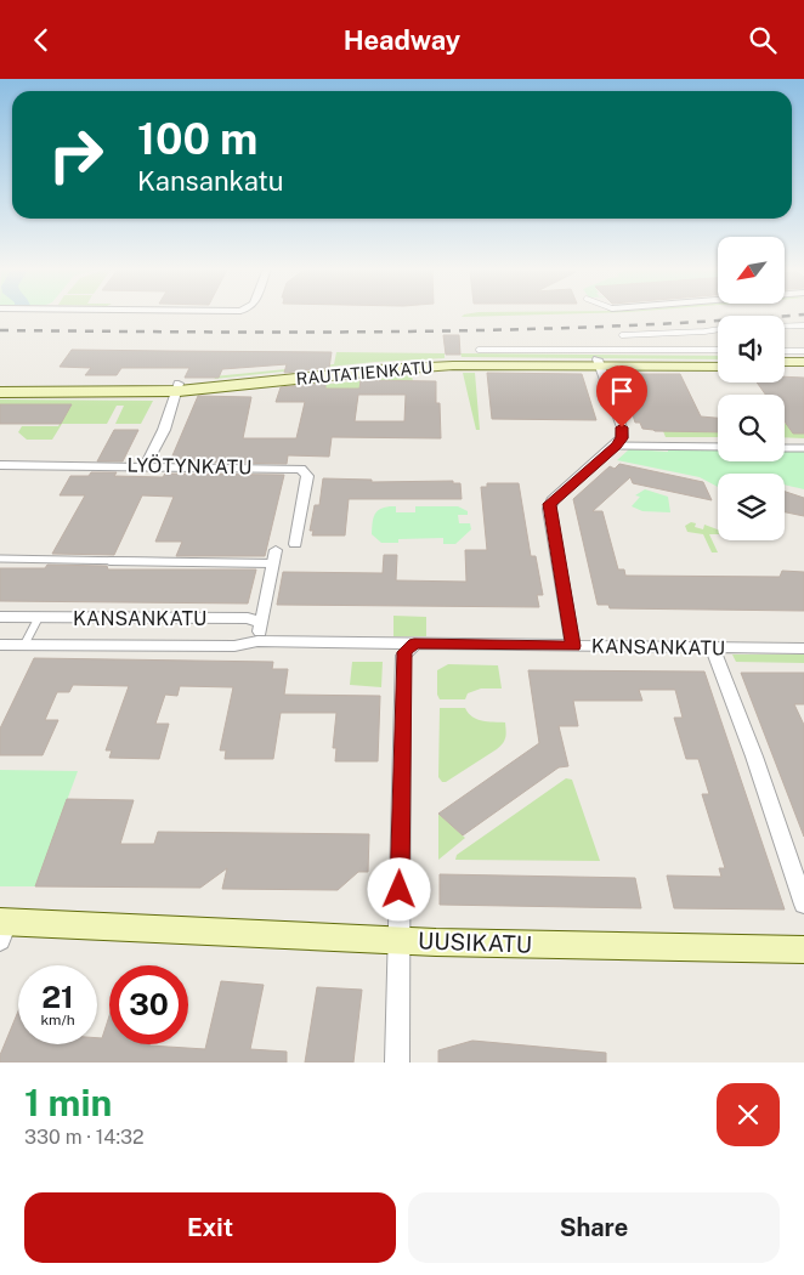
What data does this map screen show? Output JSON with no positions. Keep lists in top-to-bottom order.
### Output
{
  "streets": {
    "main road": ["RAUTATIENKATU", "UUSIKATU"],
    "street": ["LYÖTYNKATU", "KANSANKATU"]
  },
  "north": "bottom left",
  "page": {
    "header": "Headway",
    "turn": ["100 m", "Kansankatu"],
    "speed": "21 km/h",
    "limit": "30",
    "heading": ["1 min", "330 m · 14:32"],
    "buttons": ["Exit", "Share"]
  }
}
